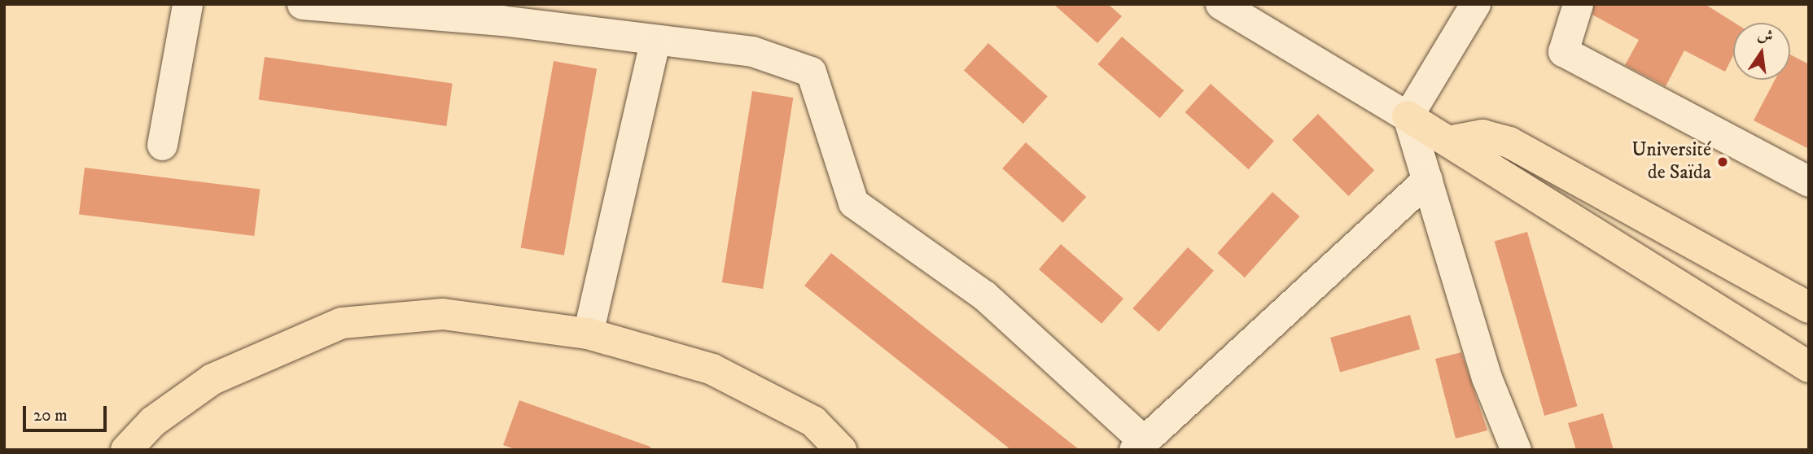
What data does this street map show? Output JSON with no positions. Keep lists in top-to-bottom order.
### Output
{
  "places": ["Université de Saïda"],
  "scale_bar": "20 m",
  "north": "top"
}
